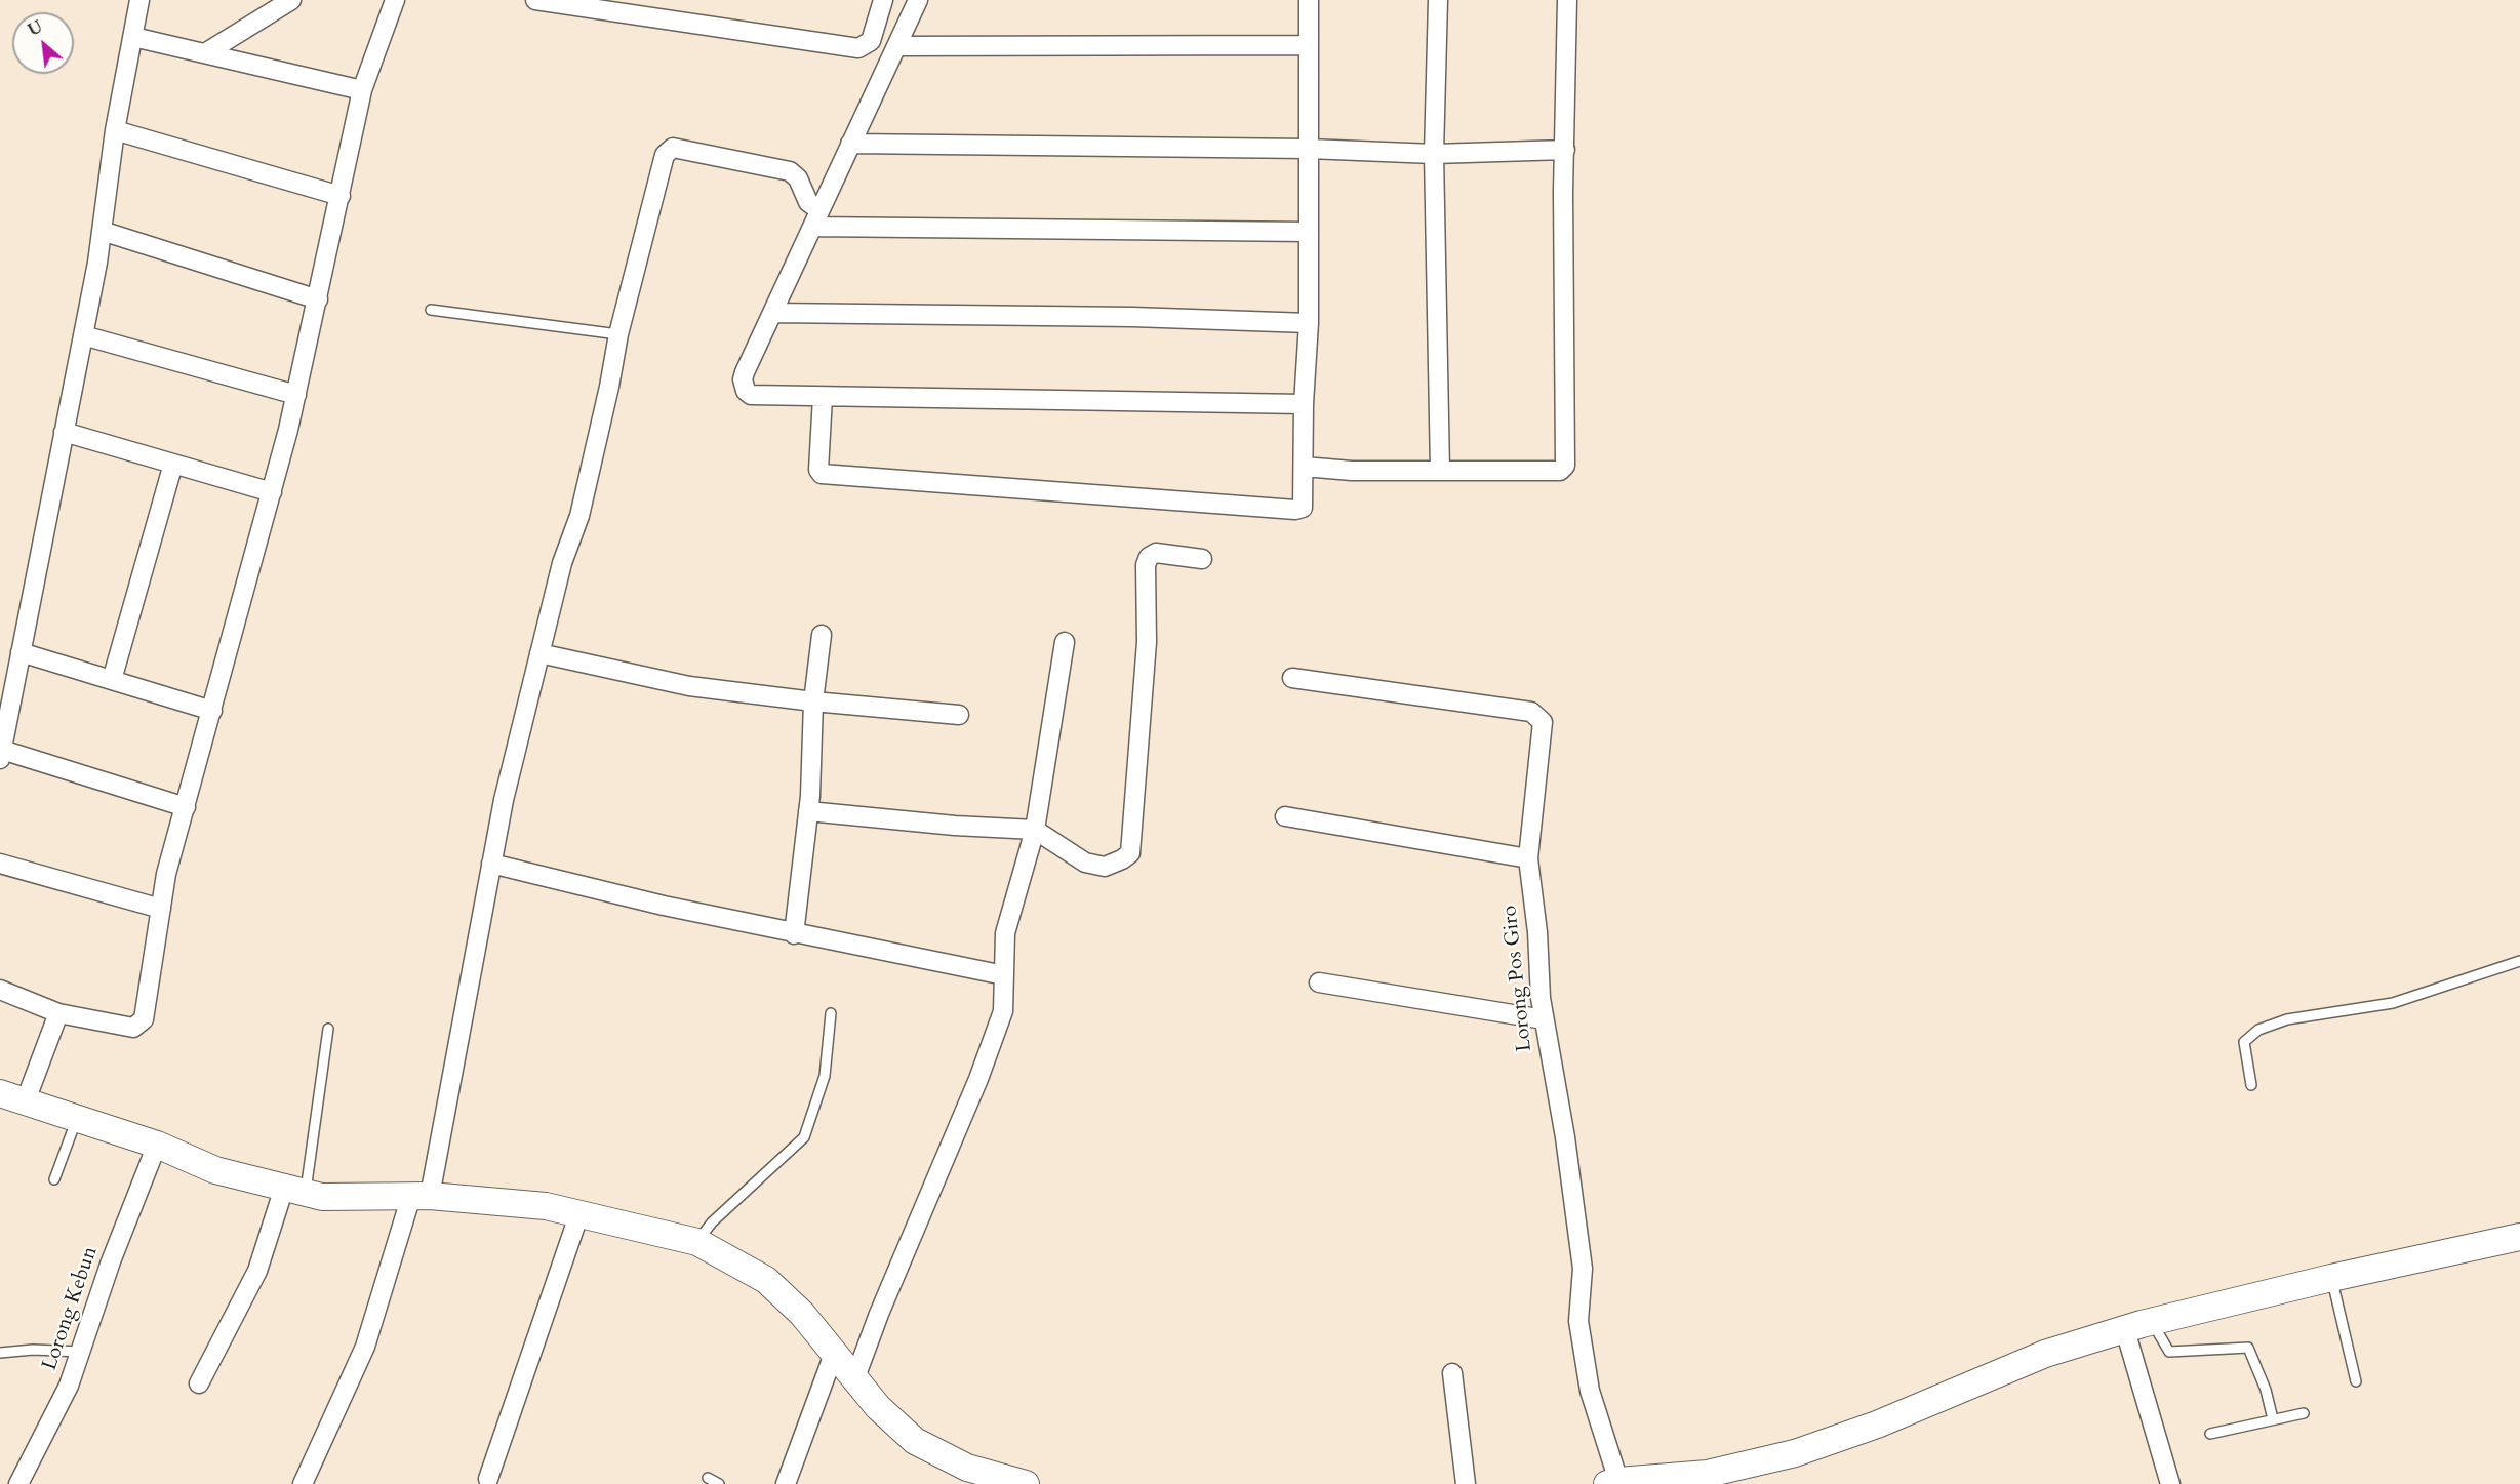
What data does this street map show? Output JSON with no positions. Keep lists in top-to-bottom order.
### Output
{
  "streets": {
    "street": ["Lorong Pos Giro", "Lorong Kebun"]
  },
  "north": "top left"
}
